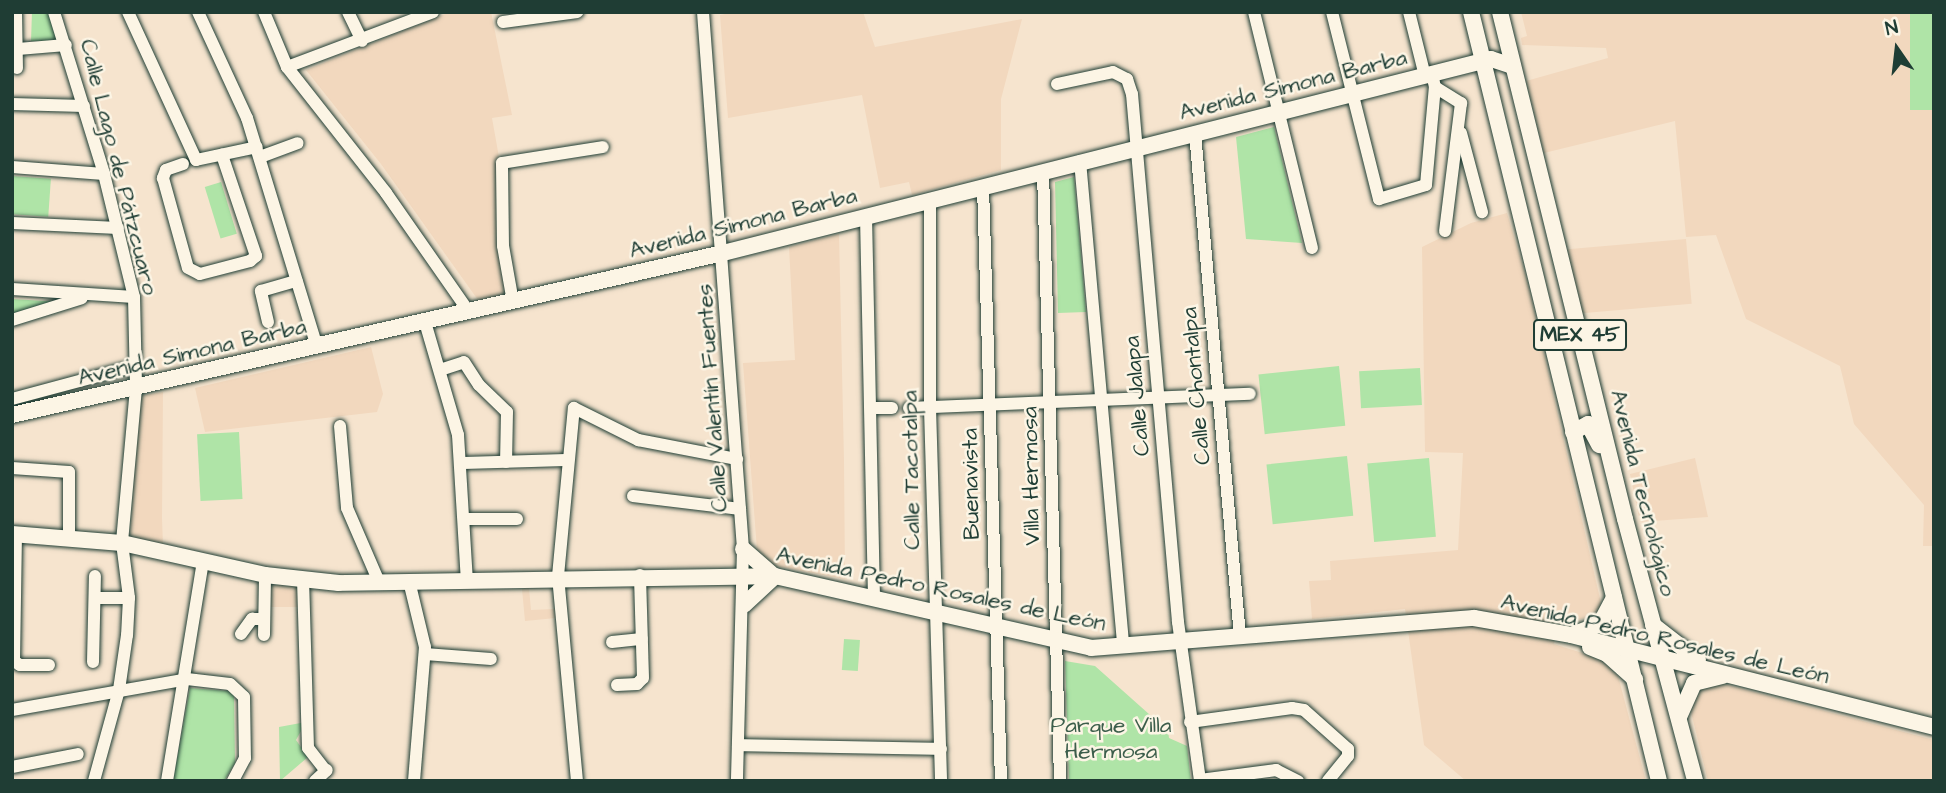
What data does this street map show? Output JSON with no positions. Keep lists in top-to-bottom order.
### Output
{
  "streets": {
    "main road": [
      "Avenida Simona Barba",
      "MEX 45",
      "Avenida Tecnológico",
      "Avenida Pedro Rosales de León"
    ],
    "street": [
      "Calle Lago de Pátzcuaro",
      "Calle Chontalpa",
      "Calle Jalapa",
      "Calle Valentín Fuentes",
      "Calle Tacotalpa",
      "Villa Hermosa",
      "Buenavista"
    ]
  },
  "crossings": [
    ["Avenida Simona Barba", "Calle Lago de Pátzcuaro"],
    ["Avenida Simona Barba", "MEX 45"],
    ["Avenida Simona Barba", "Calle Chontalpa"],
    ["Avenida Simona Barba", "Calle Jalapa"],
    ["Avenida Simona Barba", "Calle Valentín Fuentes"],
    ["Avenida Simona Barba", "Calle Tacotalpa"],
    ["Avenida Simona Barba", "Villa Hermosa"],
    ["Avenida Simona Barba", "Buenavista"],
    ["Calle Lago de Pátzcuaro", "Avenida Pedro Rosales de León"],
    ["MEX 45", "Avenida Pedro Rosales de León"],
    ["Calle Chontalpa", "Avenida Pedro Rosales de León"],
    ["Calle Jalapa", "Avenida Pedro Rosales de León"],
    ["Calle Valentín Fuentes", "Avenida Pedro Rosales de León"],
    ["Calle Tacotalpa", "Avenida Pedro Rosales de León"],
    ["Villa Hermosa", "Avenida Pedro Rosales de León"],
    ["Buenavista", "Avenida Pedro Rosales de León"],
    ["Avenida Tecnológico", "Avenida Pedro Rosales de León"]
  ],
  "parks": ["Parque Villa Hermosa"],
  "north": "top"
}
